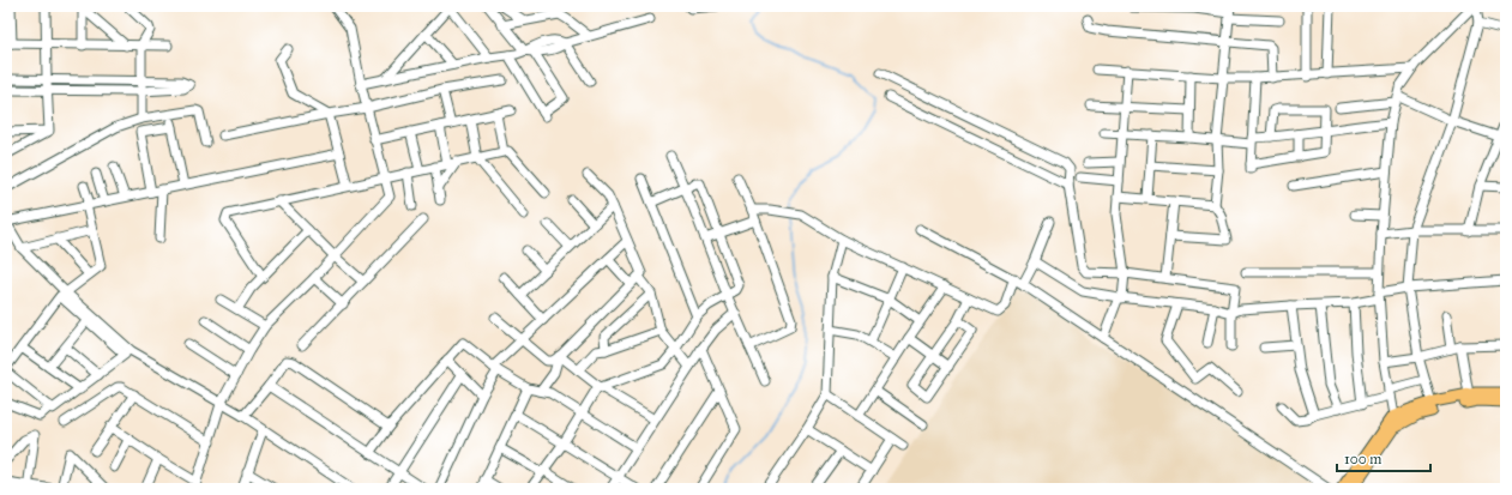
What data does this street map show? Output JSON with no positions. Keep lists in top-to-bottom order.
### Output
{
  "scale_bar": "100 m"
}
